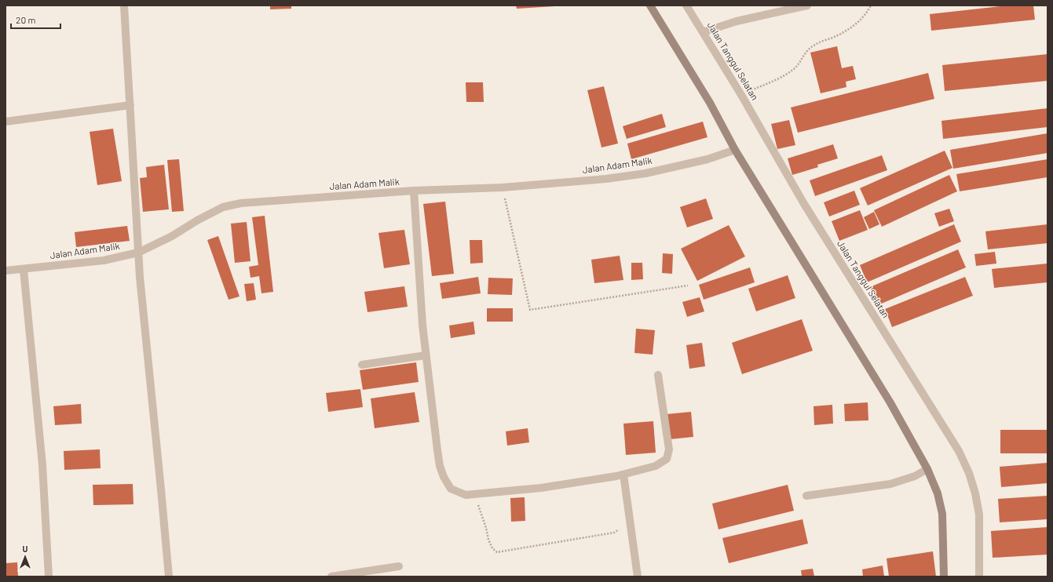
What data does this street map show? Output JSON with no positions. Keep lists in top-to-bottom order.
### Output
{
  "streets": {
    "street": ["Jalan Tanggul Selatan", "Jalan Adam Malik"]
  },
  "scale_bar": "20 m",
  "north": "top"
}
